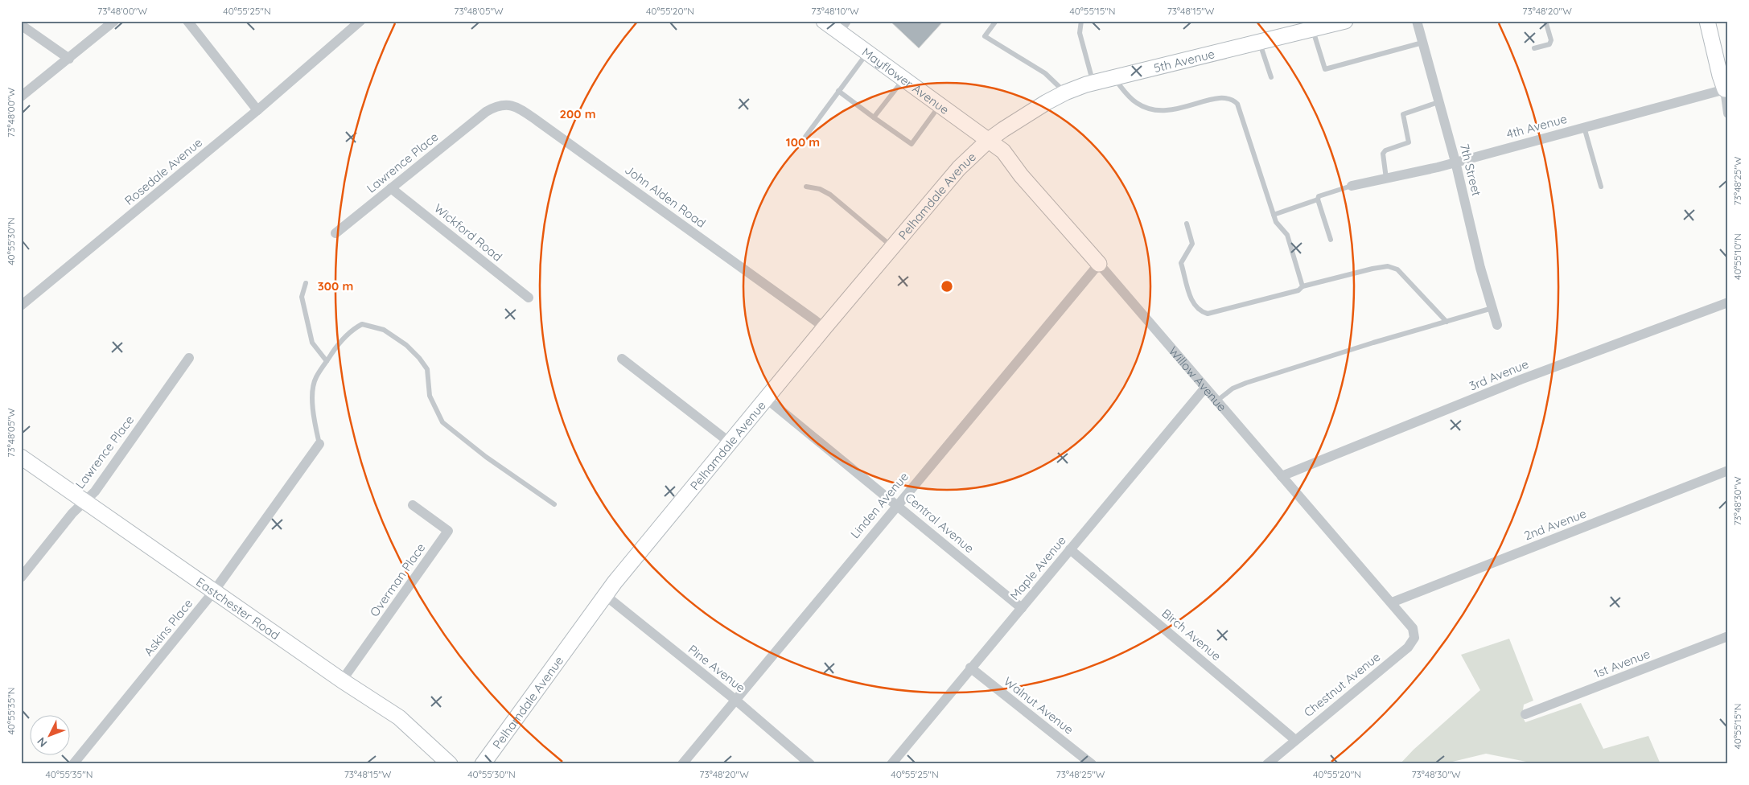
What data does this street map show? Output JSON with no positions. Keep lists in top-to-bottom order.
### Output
{
  "streets": {
    "street": [
      "5th Avenue",
      "Mayflower Avenue",
      "4th Avenue",
      "Lawrence Place",
      "7th Street",
      "Rosedale Avenue",
      "Pelhamdale Avenue",
      "John Alden Road",
      "Wickford Road",
      "3rd Avenue",
      "Willow Avenue",
      "Linden Avenue",
      "Central Avenue",
      "2nd Avenue",
      "Maple Avenue",
      "Overman Place",
      "Eastchester Road",
      "Askins Place",
      "Birch Avenue",
      "1st Avenue",
      "Pine Avenue",
      "Chestnut Avenue",
      "Walnut Avenue"
    ]
  },
  "crossings": [
    ["5th Avenue", "Mayflower Avenue"],
    ["5th Avenue", "Pelhamdale Avenue"],
    ["5th Avenue", "Willow Avenue"],
    ["Mayflower Avenue", "Pelhamdale Avenue"],
    ["Mayflower Avenue", "Willow Avenue"],
    ["4th Avenue", "7th Street"],
    ["Lawrence Place", "John Alden Road"],
    ["Lawrence Place", "Wickford Road"],
    ["Lawrence Place", "Eastchester Road"],
    ["Pelhamdale Avenue", "John Alden Road"],
    ["Pelhamdale Avenue", "Willow Avenue"],
    ["Pelhamdale Avenue", "Central Avenue"],
    ["Pelhamdale Avenue", "Pine Avenue"],
    ["3rd Avenue", "Willow Avenue"],
    ["Willow Avenue", "Linden Avenue"],
    ["Willow Avenue", "2nd Avenue"],
    ["Willow Avenue", "Maple Avenue"],
    ["Willow Avenue", "Chestnut Avenue"],
    ["Linden Avenue", "Central Avenue"],
    ["Linden Avenue", "Pine Avenue"],
    ["Central Avenue", "Maple Avenue"],
    ["Maple Avenue", "Birch Avenue"],
    ["Maple Avenue", "Walnut Avenue"],
    ["Overman Place", "Eastchester Road"],
    ["Eastchester Road", "Askins Place"],
    ["Birch Avenue", "Chestnut Avenue"]
  ],
  "north": "bottom left",
  "coordinates": [
    "73°48'00\"W",
    "40°55'25\"N",
    "73°48'05\"W",
    "40°55'20\"N",
    "73°48'10\"W",
    "40°55'15\"N",
    "73°48'15\"W",
    "73°48'20\"W",
    "73°48'25\"W",
    "40°55'30\"N",
    "40°55'10\"N",
    "73°48'30\"W",
    "40°55'35\"N"
  ],
  "rings": ["200 m", "100 m", "300 m"]
}
